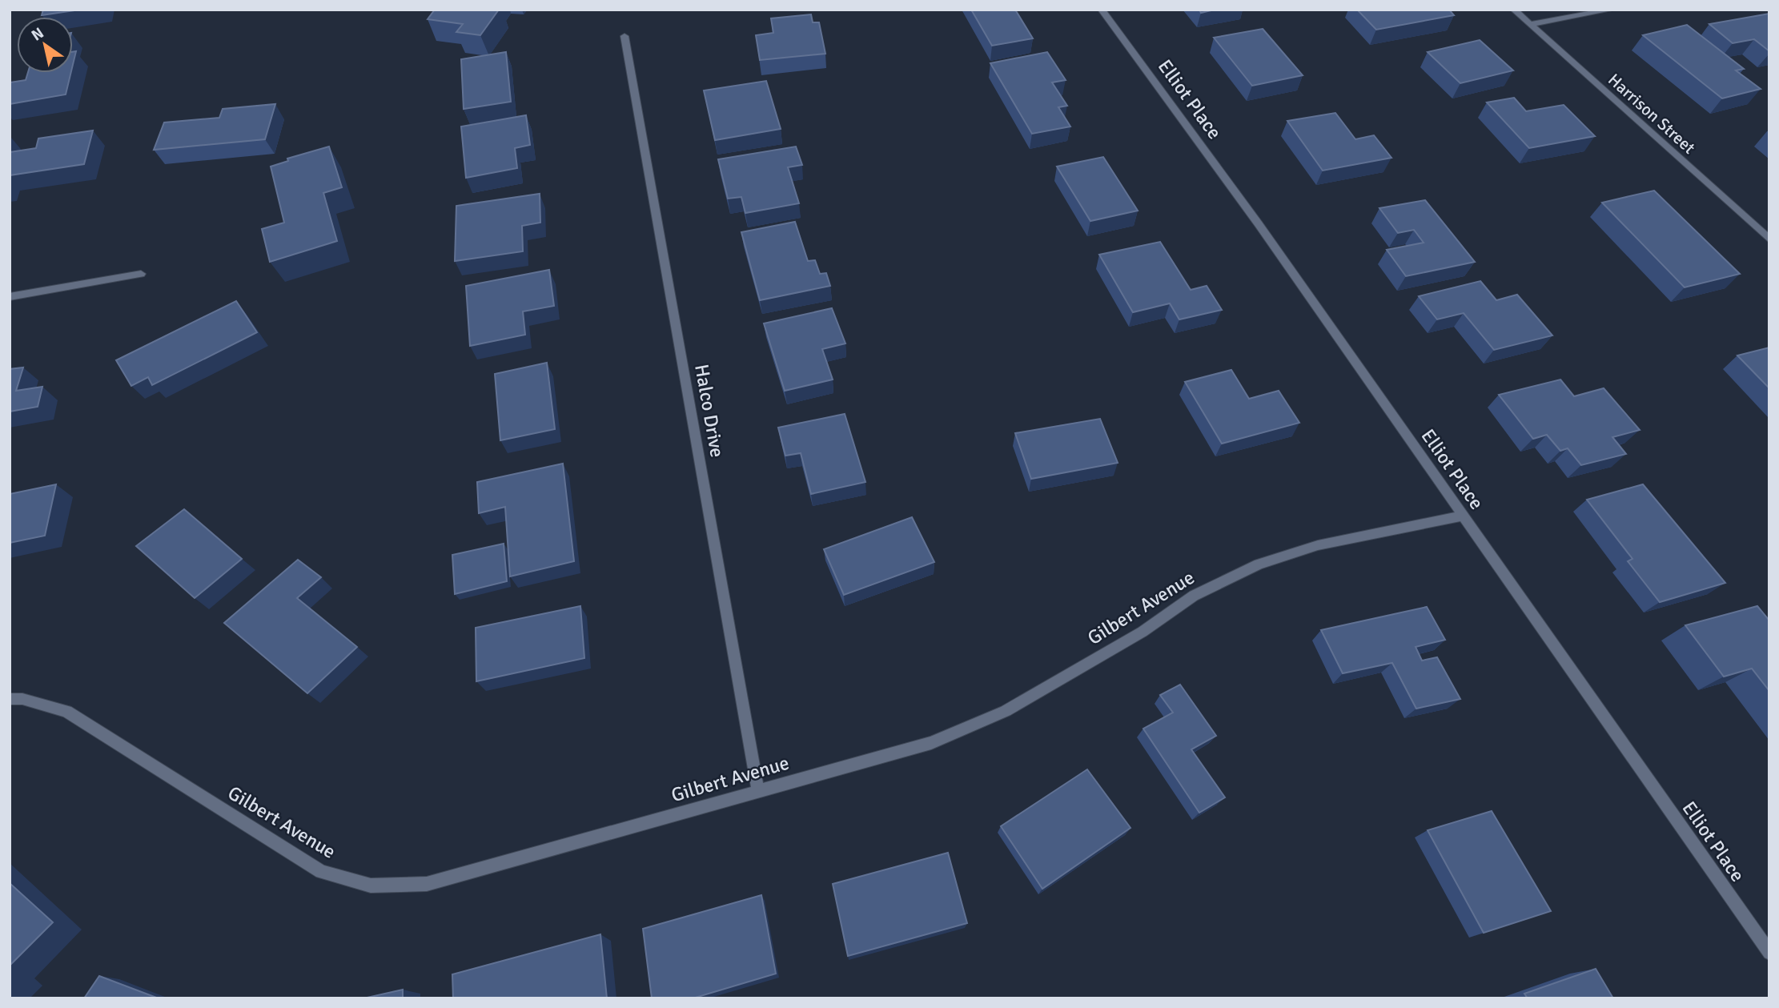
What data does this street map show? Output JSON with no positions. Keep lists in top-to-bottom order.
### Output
{
  "streets": {
    "street": [
      "Elliot Place",
      "Harrison Street",
      "Halco Drive",
      "Gilbert Avenue"
    ]
  },
  "crossings": [
    ["Elliot Place", "Gilbert Avenue"],
    ["Halco Drive", "Gilbert Avenue"]
  ],
  "north": "top left"
}
